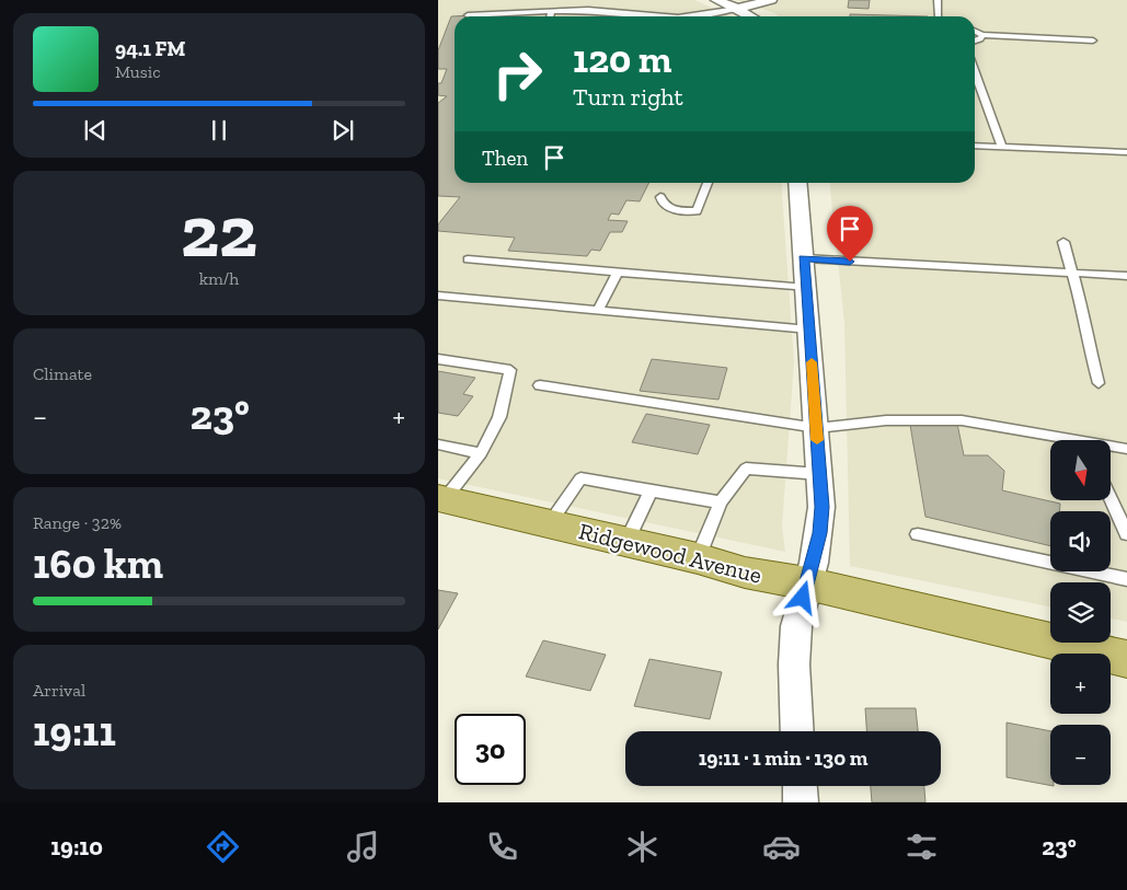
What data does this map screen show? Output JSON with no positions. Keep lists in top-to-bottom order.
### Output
{
  "streets": {
    "main road": ["Ridgewood Avenue"]
  },
  "north": "bottom",
  "page": {
    "turn": ["120 m", "Turn right"],
    "song": ["94.1 FM", "Music"],
    "then": "Then",
    "tile": [
      ["22", "km/h"],
      "Climate",
      ["Range · 32%", "160 km"],
      ["Arrival", "19:11"]
    ],
    "heat": ["−", "23°", "+"],
    "map_buttons": ["+", "−"],
    "limit": "30",
    "trip": "19:11 · 1 min · 130 m",
    "tabs": ["19:10", "23°"]
  }
}
